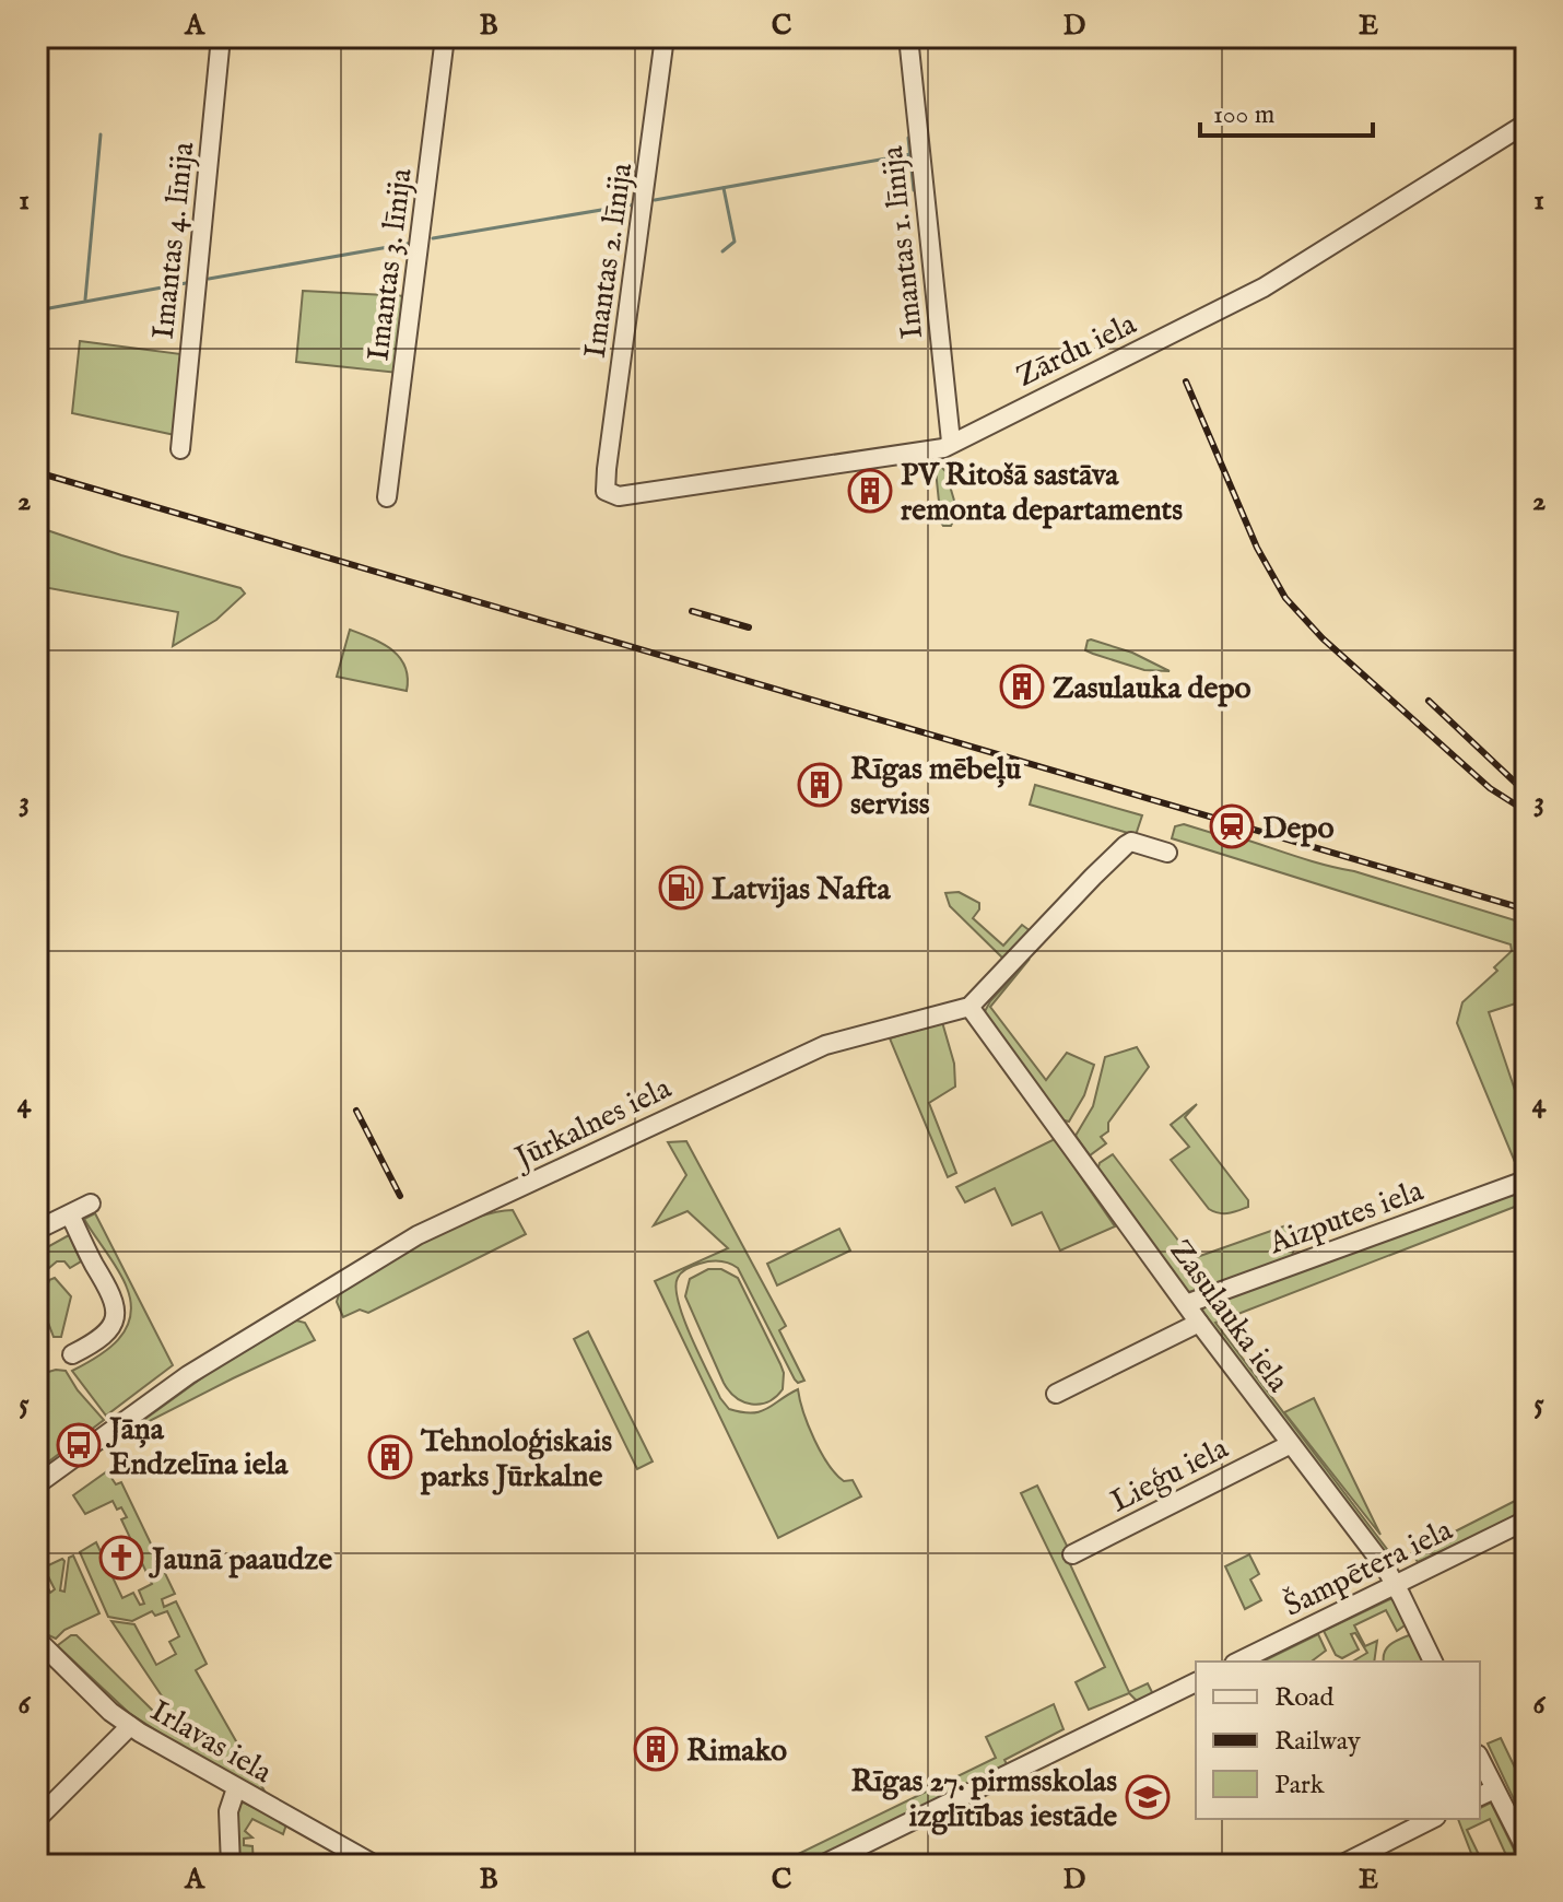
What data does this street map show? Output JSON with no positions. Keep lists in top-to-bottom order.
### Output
{
  "streets": {
    "street": [
      "Imantas 4. līnija",
      "Imantas 1. līnija",
      "Imantas 2. līnija",
      "Imantas 3. līnija",
      "Zārdu iela",
      "Jūrkalnes iela",
      "Aizputes iela",
      "Zasulauka iela",
      "Lieģu iela",
      "Šampētera iela",
      "Irlavas iela"
    ]
  },
  "crossings": [
    ["Imantas 1. līnija", "Zārdu iela"],
    ["Imantas 2. līnija", "Zārdu iela"],
    ["Jūrkalnes iela", "Zasulauka iela"],
    ["Aizputes iela", "Zasulauka iela"],
    ["Zasulauka iela", "Lieģu iela"],
    ["Zasulauka iela", "Šampētera iela"]
  ],
  "places": {
    "building": [
      "PV Ritošā sastāva remonta departaments",
      "Zasulauka depo",
      "Rīgas mēbeļu serviss",
      "Tehnoloģiskais parks Jūrkalne",
      "Rimako"
    ],
    "station": ["Depo"],
    "fuel station": ["Latvijas Nafta"],
    "bus stop": ["Jāņa Endzelīna iela"],
    "church": ["Jaunā paaudze"],
    "school or university": ["Rīgas 27. pirmsskolas izglītības iestāde"]
  },
  "legend": ["Road", "Railway", "Park"],
  "scale_bar": "100 m",
  "grid": {
    "columns": [
      "A",
      "B",
      "C",
      "D",
      "E"
    ],
    "rows": [
      "1",
      "2",
      "3",
      "4",
      "5",
      "6"
    ]
  }
}
